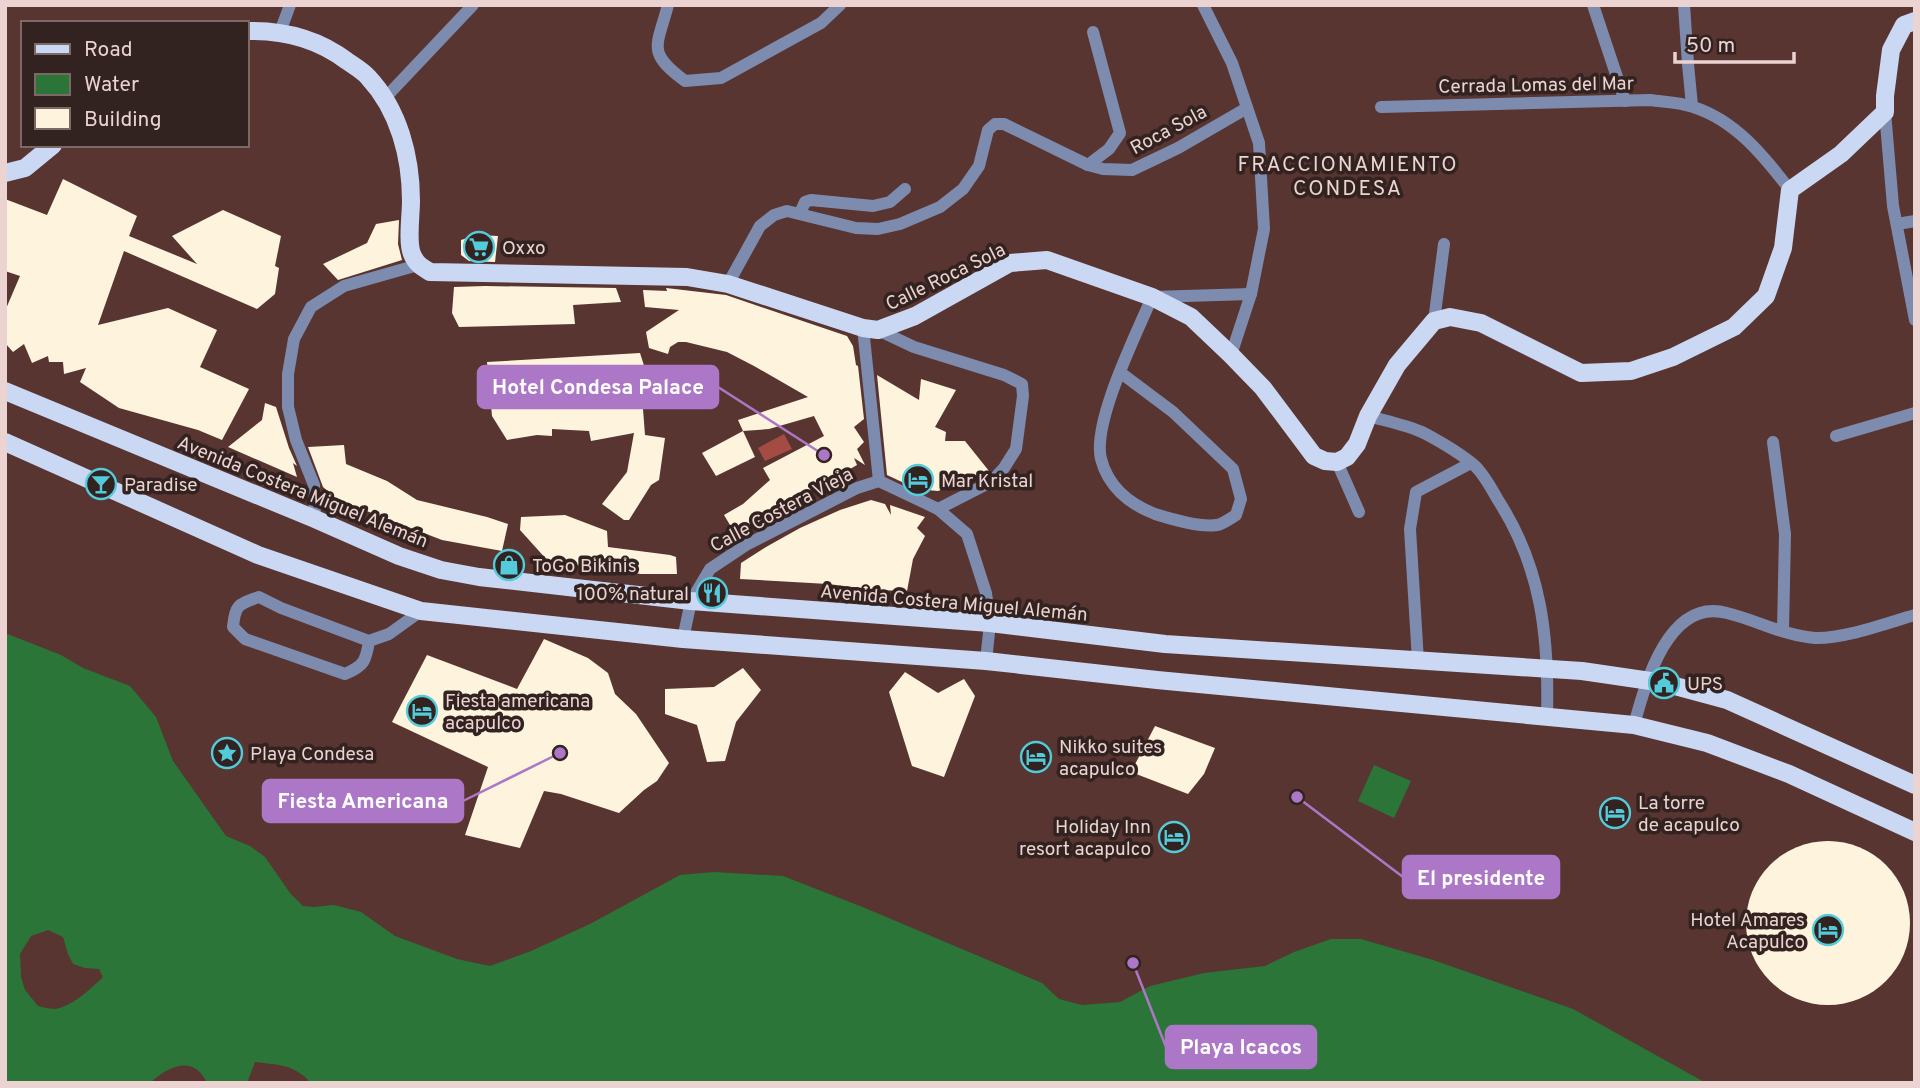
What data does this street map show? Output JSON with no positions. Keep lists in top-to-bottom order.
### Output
{
  "streets": {
    "main road": ["Calle Roca Sola", "Avenida Costera Miguel Alemán"],
    "street": ["Cerrada Lomas del Mar", "Roca Sola", "Calle Costera Vieja"]
  },
  "crossings": [
    ["Avenida Costera Miguel Alemán", "Calle Costera Vieja"]
  ],
  "districts": ["FRACCIONAMIENTO CONDESA"],
  "places": {
    "supermarket": ["Oxxo"],
    "other": [
      "Hotel Condesa Palace",
      "Fiesta Americana",
      "El presidente",
      "Playa Icacos"
    ],
    "hotel": [
      "Mar Kristal",
      "Fiesta americana acapulco",
      "Nikko suites acapulco",
      "La torre de acapulco",
      "Holiday Inn resort acapulco",
      "Hotel Amares Acapulco"
    ],
    "bar": ["Paradise"],
    "shop": ["ToGo Bikinis"],
    "restaurant": ["100% natural"],
    "public building": ["UPS"],
    "place": ["Playa Condesa"]
  },
  "legend": ["Road", "Water", "Building"],
  "scale_bar": "50 m"
}
